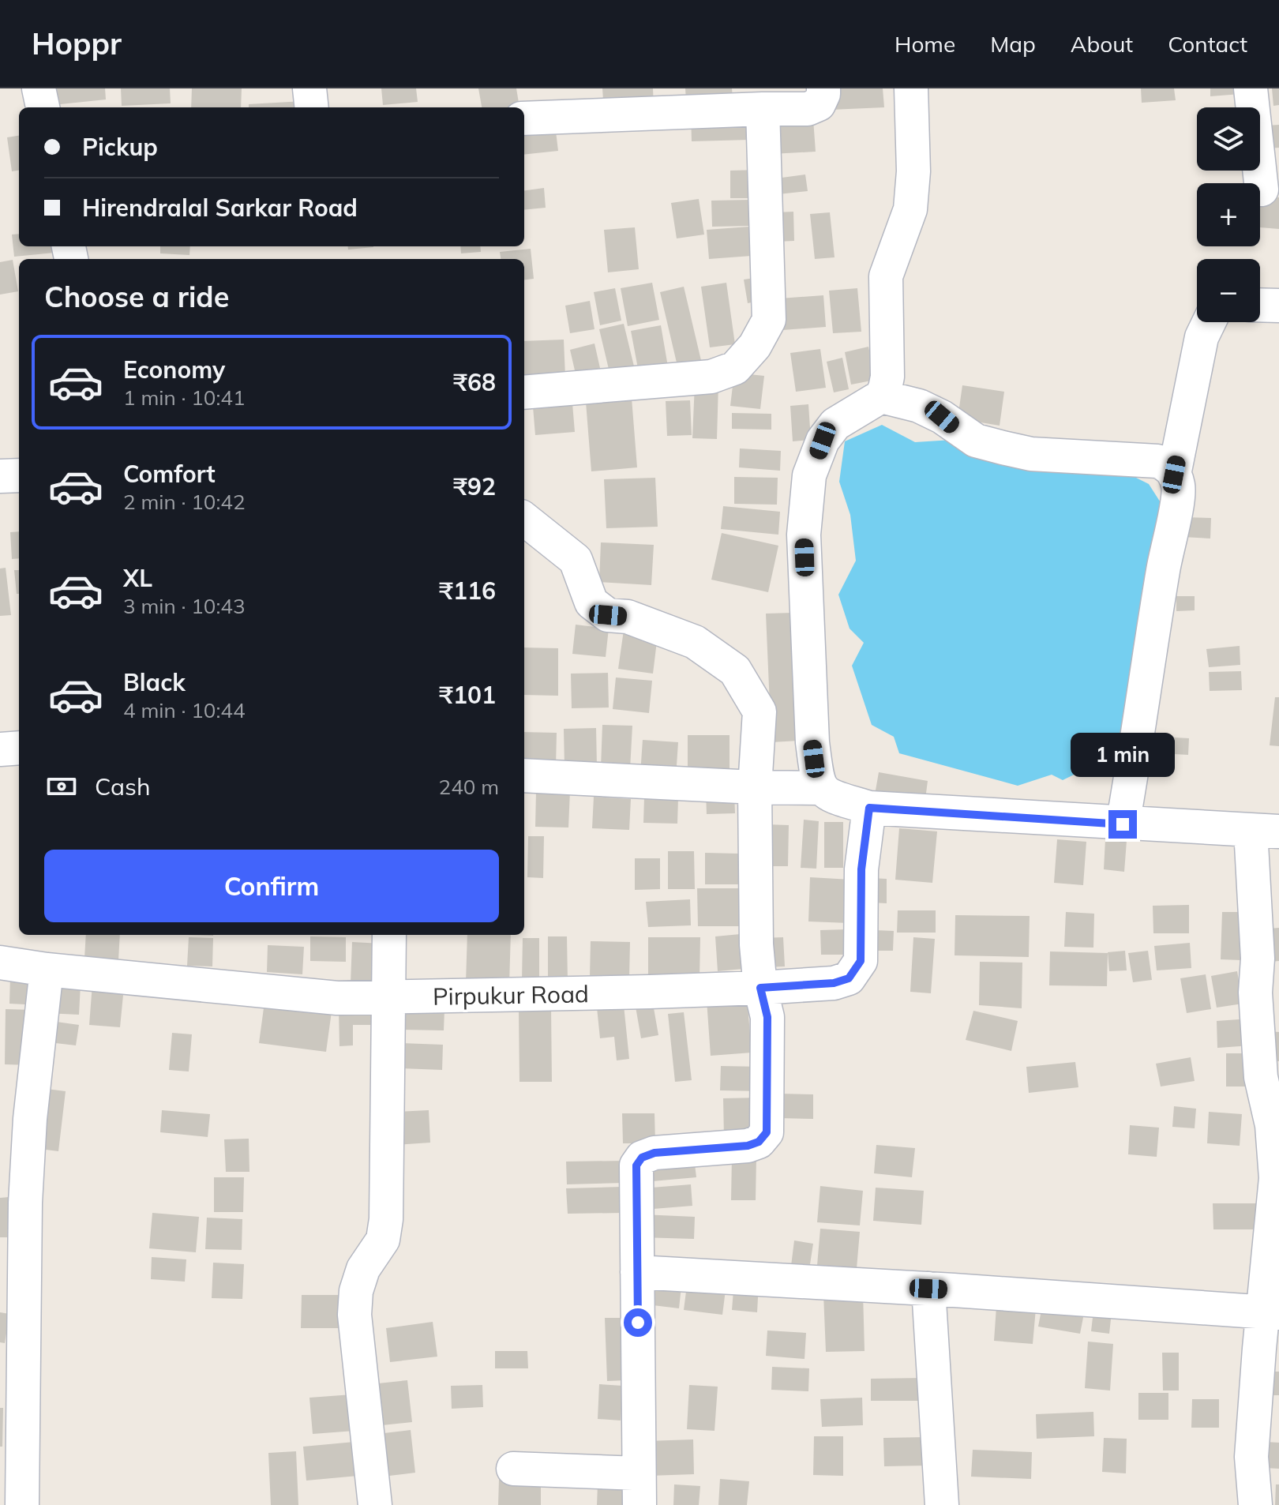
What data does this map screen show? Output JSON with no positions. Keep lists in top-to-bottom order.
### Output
{
  "streets": {
    "street": ["Pirpukur Road"]
  },
  "page": {
    "header": "Hoppr",
    "nav": [
      "Home",
      "Map",
      "About",
      "Contact"
    ],
    "map_buttons": ["+", "−"],
    "banner": ["Pickup", "Hirendralal Sarkar Road"],
    "heading": "Choose a ride",
    "list": [
      {
        "name": "Economy",
        "note": "1 min · 10:41",
        "value": "₹68"
      },
      {
        "name": "Comfort",
        "note": "2 min · 10:42",
        "value": "₹92"
      },
      {
        "name": "XL",
        "note": "3 min · 10:43",
        "value": "₹116"
      },
      {
        "name": "Black",
        "note": "4 min · 10:44",
        "value": "₹101"
      }
    ],
    "bubble": "1 min",
    "pay": ["Cash", "240 m"],
    "buttons": "Confirm"
  }
}
